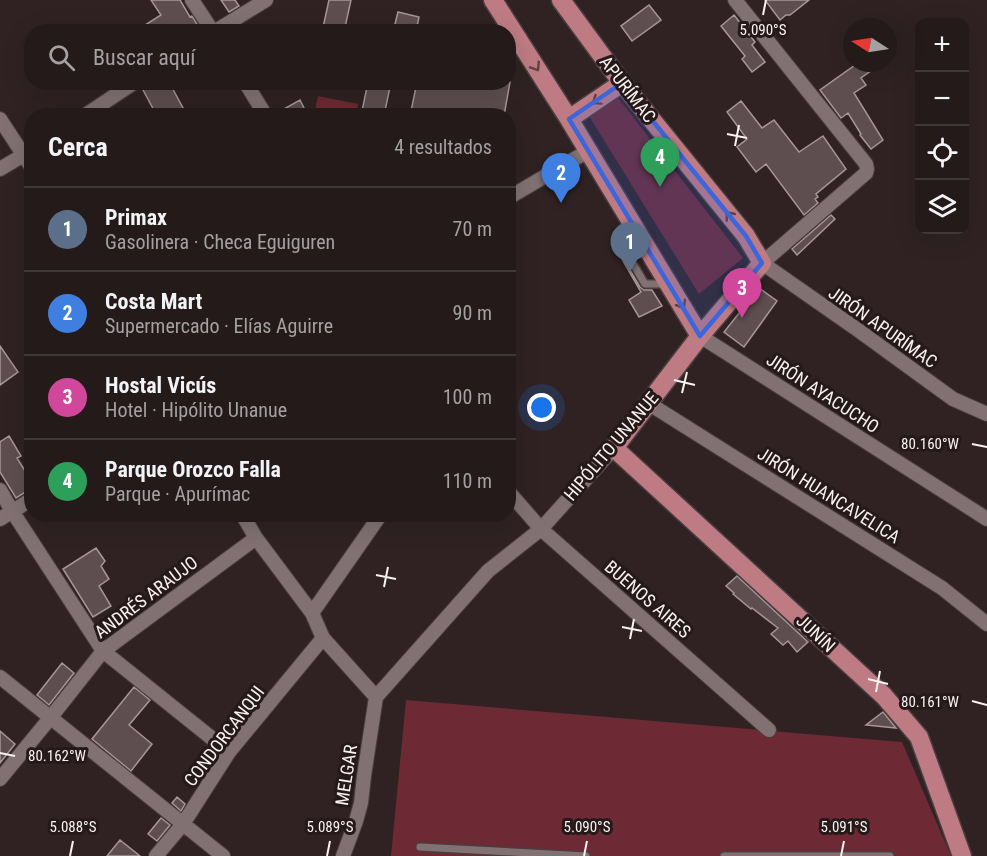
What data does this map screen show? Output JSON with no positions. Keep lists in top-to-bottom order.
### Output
{
  "streets": {
    "main road": ["APURÍMAC", "HIPÓLITO UNANUE", "JUNÍN"],
    "street": [
      "JIRÓN APURÍMAC",
      "JIRÓN AYACUCHO",
      "JIRÓN HUANCAVELICA",
      "ANDRÉS ARAUJO",
      "BUENOS AIRES",
      "CONDORCANQUI",
      "MELGAR"
    ]
  },
  "crossings": [
    ["APURÍMAC", "JIRÓN APURÍMAC"],
    ["APURÍMAC", "HIPÓLITO UNANUE"],
    ["JIRÓN APURÍMAC", "HIPÓLITO UNANUE"],
    ["JIRÓN AYACUCHO", "HIPÓLITO UNANUE"],
    ["HIPÓLITO UNANUE", "JIRÓN HUANCAVELICA"],
    ["HIPÓLITO UNANUE", "BUENOS AIRES"],
    ["HIPÓLITO UNANUE", "JUNÍN"],
    ["HIPÓLITO UNANUE", "MELGAR"]
  ],
  "north": "left",
  "page": {
    "map_buttons": ["+", "−"],
    "search": "Buscar aquí",
    "heading": ["Cerca", "4 resultados"],
    "pins": [
      "4",
      "2",
      "1",
      "3"
    ],
    "list": [
      {
        "mark": "1",
        "name": "Primax",
        "note": "Gasolinera · Checa Eguiguren",
        "value": "70 m"
      },
      {
        "mark": "2",
        "name": "Costa Mart",
        "note": "Supermercado · Elías Aguirre",
        "value": "90 m"
      },
      {
        "mark": "3",
        "name": "Hostal Vicús",
        "note": "Hotel · Hipólito Unanue",
        "value": "100 m"
      },
      {
        "mark": "4",
        "name": "Parque Orozco Falla",
        "note": "Parque · Apurímac",
        "value": "110 m"
      }
    ]
  },
  "coordinates": [
    "5.090°S",
    "80.160°W",
    "80.161°W",
    "80.162°W",
    "5.088°S",
    "5.089°S",
    "5.091°S"
  ]
}
